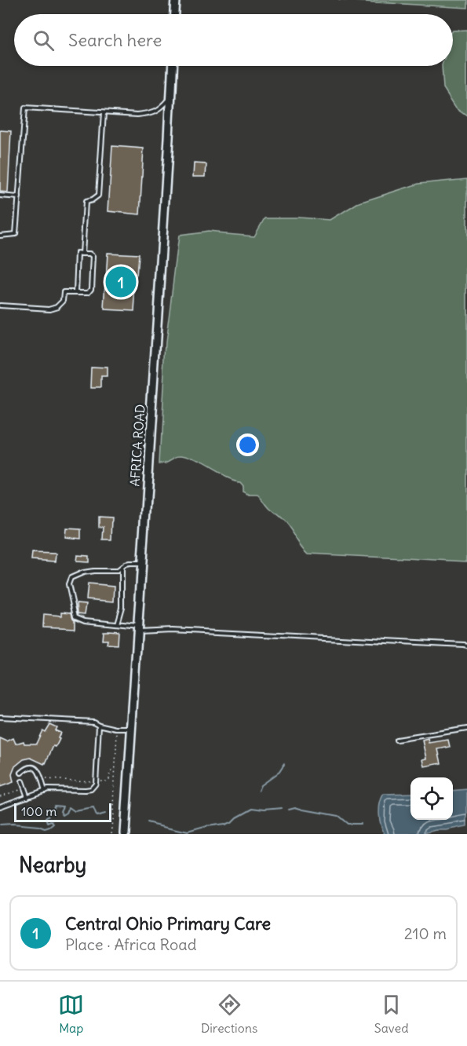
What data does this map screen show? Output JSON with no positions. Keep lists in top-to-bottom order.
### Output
{
  "streets": {
    "street": ["AFRICA ROAD"]
  },
  "scale_bar": "100 m",
  "page": {
    "search": "Search here",
    "pins": "1",
    "scale": "100 m",
    "heading": "Nearby",
    "list": [
      {
        "mark": "1",
        "name": "Central Ohio Primary Care",
        "note": "Place · Africa Road",
        "value": "210 m"
      }
    ],
    "nav": ["Map", "Directions", "Saved"]
  }
}
